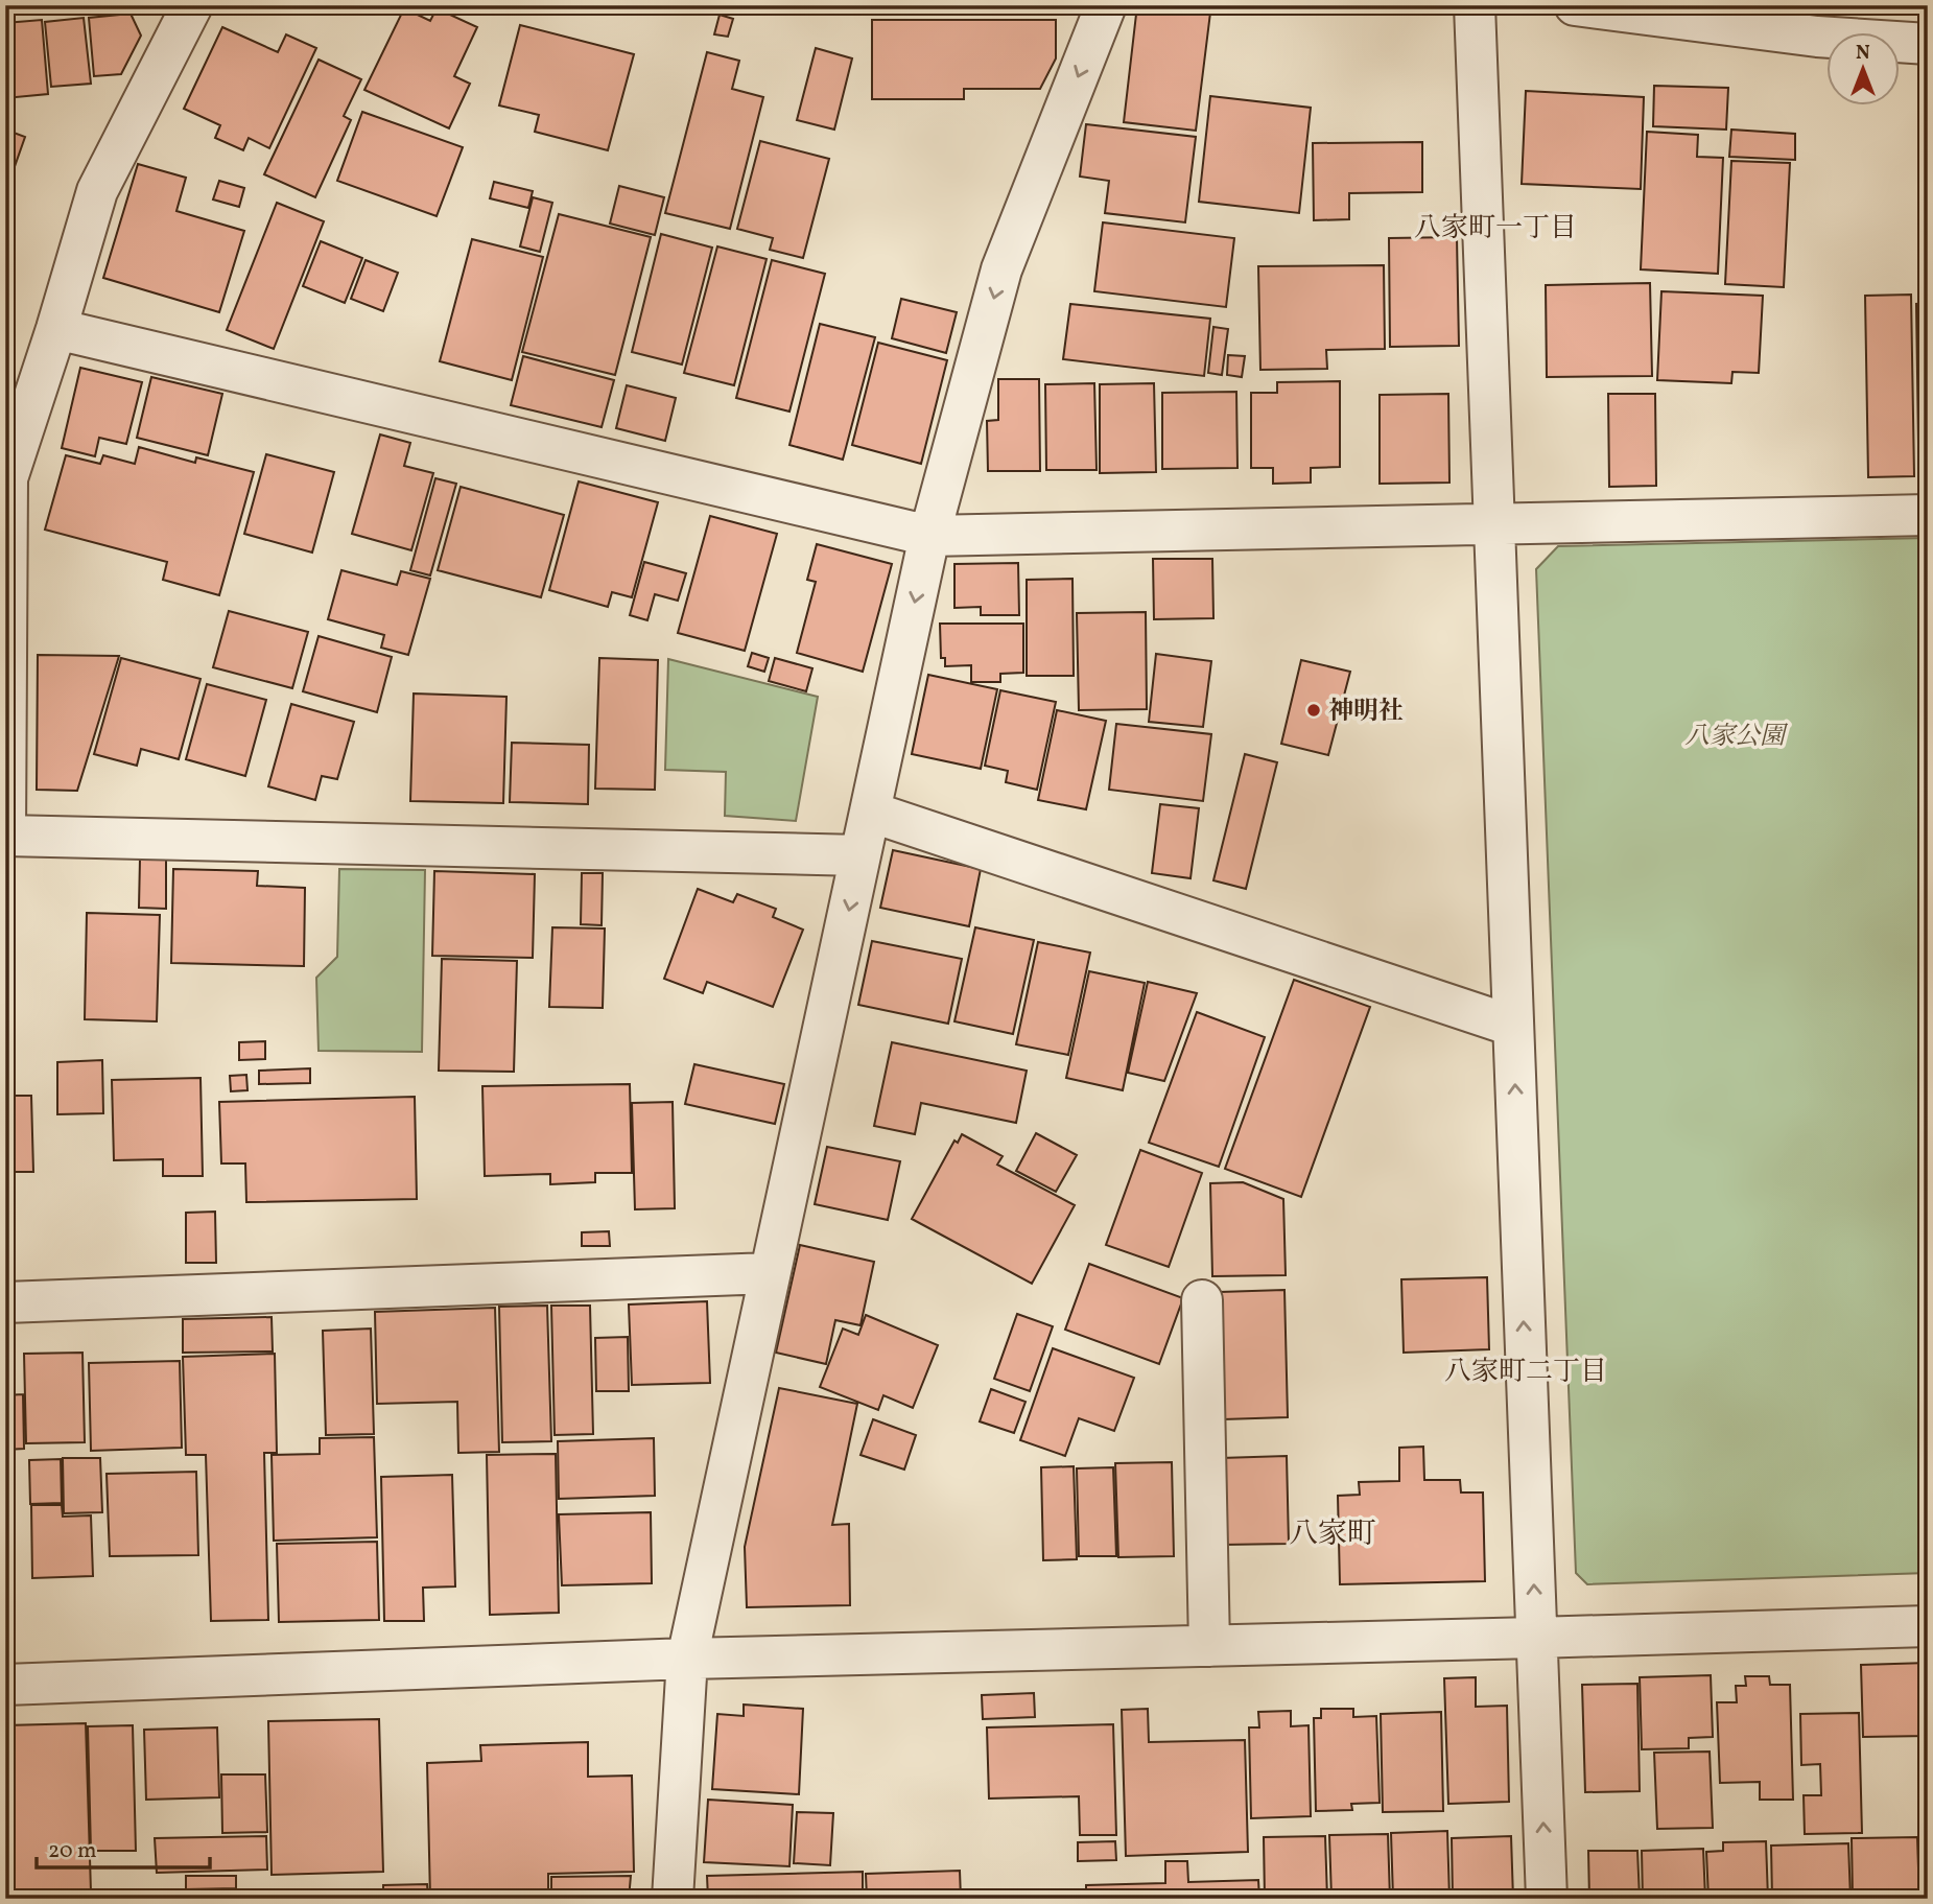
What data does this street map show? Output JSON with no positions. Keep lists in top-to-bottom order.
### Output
{
  "districts": ["八家町一丁目", "八家町二丁目", "八家町"],
  "parks": ["八家公園"],
  "places": ["神明社"],
  "scale_bar": "20 m",
  "north": "top"
}
